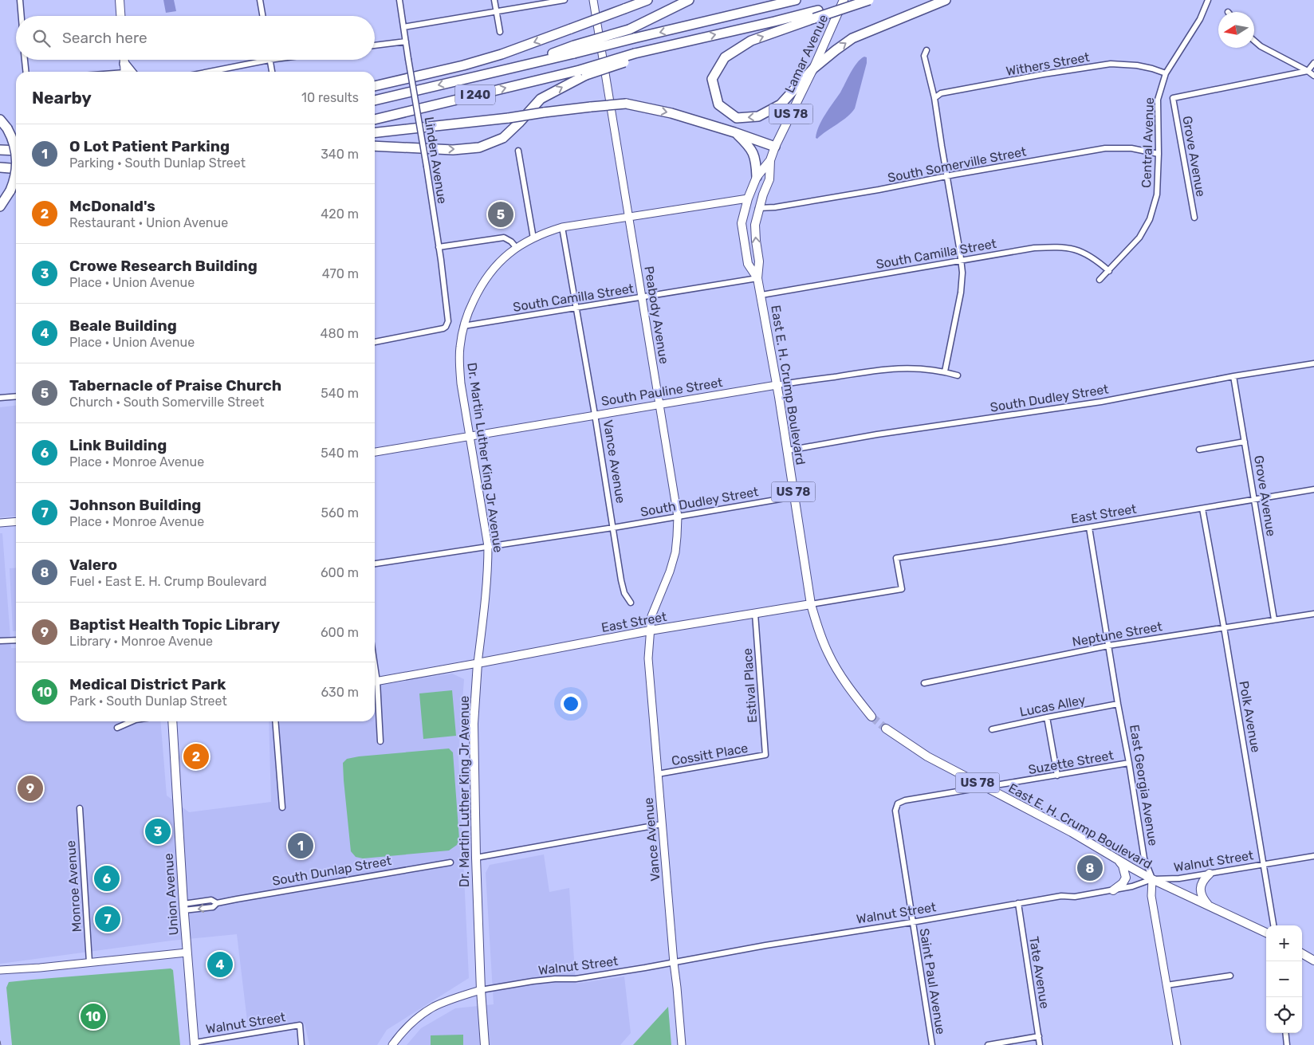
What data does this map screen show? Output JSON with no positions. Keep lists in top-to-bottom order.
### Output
{
  "streets": {
    "highway": ["I 240"],
    "main road": [
      "Lamar Avenue",
      "US 78",
      "East E. H. Crump Boulevard",
      "Dr. Martin Luther King Jr Avenue",
      "East Street",
      "Union Avenue"
    ],
    "street": [
      "Withers Street",
      "Central Avenue",
      "Grove Avenue",
      "Linden Avenue",
      "South Somerville Street",
      "South Camilla Street",
      "Peabody Avenue",
      "South Pauline Street",
      "South Dudley Street",
      "Vance Avenue",
      "Neptune Street",
      "Estival Place",
      "Lucas Alley",
      "Polk Avenue",
      "Cossitt Place",
      "Suzette Street",
      "East Georgia Avenue",
      "Walnut Street",
      "South Dunlap Street",
      "Monroe Avenue",
      "Tate Avenue",
      "Saint Paul Avenue"
    ]
  },
  "crossings": [
    ["Lamar Avenue", "East E. H. Crump Boulevard"],
    ["Withers Street", "Central Avenue"],
    ["Central Avenue", "South Somerville Street"],
    ["Central Avenue", "South Camilla Street"],
    ["Grove Avenue", "South Dudley Street"],
    ["Grove Avenue", "East Street"],
    ["Grove Avenue", "Neptune Street"],
    ["South Somerville Street", "East E. H. Crump Boulevard"],
    ["South Camilla Street", "Peabody Avenue"],
    ["South Camilla Street", "East E. H. Crump Boulevard"],
    ["South Camilla Street", "Dr. Martin Luther King Jr Avenue"],
    ["South Camilla Street", "Vance Avenue"],
    ["Peabody Avenue", "South Pauline Street"],
    ["Peabody Avenue", "South Dudley Street"],
    ["Peabody Avenue", "Dr. Martin Luther King Jr Avenue"],
    ["Peabody Avenue", "Vance Avenue"],
    ["Peabody Avenue", "East Street"],
    ["East E. H. Crump Boulevard", "South Pauline Street"],
    ["East E. H. Crump Boulevard", "South Dudley Street"],
    ["East E. H. Crump Boulevard", "Dr. Martin Luther King Jr Avenue"],
    ["East E. H. Crump Boulevard", "East Street"],
    ["East E. H. Crump Boulevard", "Suzette Street"],
    ["East E. H. Crump Boulevard", "East Georgia Avenue"],
    ["East E. H. Crump Boulevard", "Walnut Street"],
    ["South Pauline Street", "Dr. Martin Luther King Jr Avenue"],
    ["South Pauline Street", "Vance Avenue"],
    ["South Dudley Street", "Dr. Martin Luther King Jr Avenue"],
    ["South Dudley Street", "Vance Avenue"],
    ["Dr. Martin Luther King Jr Avenue", "Vance Avenue"],
    ["Dr. Martin Luther King Jr Avenue", "East Street"],
    ["Dr. Martin Luther King Jr Avenue", "Walnut Street"],
    ["Vance Avenue", "East Street"],
    ["Vance Avenue", "Cossitt Place"],
    ["Vance Avenue", "Walnut Street"],
    ["East Street", "Estival Place"],
    ["East Street", "Polk Avenue"],
    ["East Street", "East Georgia Avenue"],
    ["Neptune Street", "Polk Avenue"],
    ["Neptune Street", "East Georgia Avenue"],
    ["Estival Place", "Cossitt Place"],
    ["Lucas Alley", "East Georgia Avenue"],
    ["Polk Avenue", "Walnut Street"],
    ["Suzette Street", "East Georgia Avenue"],
    ["Suzette Street", "Saint Paul Avenue"],
    ["East Georgia Avenue", "Walnut Street"],
    ["Walnut Street", "Union Avenue"],
    ["Walnut Street", "Tate Avenue"],
    ["Walnut Street", "Saint Paul Avenue"],
    ["South Dunlap Street", "Union Avenue"]
  ],
  "one_way": ["South Dunlap Street"],
  "north": "left",
  "page": {
    "search": "Search here",
    "heading": ["Nearby", "10 results"],
    "list": [
      {
        "mark": "1",
        "name": "O Lot Patient Parking",
        "note": "Parking · South Dunlap Street",
        "value": "340 m"
      },
      {
        "mark": "2",
        "name": "McDonald's",
        "note": "Restaurant · Union Avenue",
        "value": "420 m"
      },
      {
        "mark": "3",
        "name": "Crowe Research Building",
        "note": "Place · Union Avenue",
        "value": "470 m"
      },
      {
        "mark": "4",
        "name": "Beale Building",
        "note": "Place · Union Avenue",
        "value": "480 m"
      },
      {
        "mark": "5",
        "name": "Tabernacle of Praise Church",
        "note": "Church · South Somerville Street",
        "value": "540 m"
      },
      {
        "mark": "6",
        "name": "Link Building",
        "note": "Place · Monroe Avenue",
        "value": "540 m"
      },
      {
        "mark": "7",
        "name": "Johnson Building",
        "note": "Place · Monroe Avenue",
        "value": "560 m"
      },
      {
        "mark": "8",
        "name": "Valero",
        "note": "Fuel · East E. H. Crump Boulevard",
        "value": "600 m"
      },
      {
        "mark": "9",
        "name": "Baptist Health Topic Library",
        "note": "Library · Monroe Avenue",
        "value": "600 m"
      },
      {
        "mark": "10",
        "name": "Medical District Park",
        "note": "Park · South Dunlap Street",
        "value": "630 m"
      }
    ],
    "pins": [
      "5",
      "2",
      "9",
      "3",
      "1",
      "8",
      "6",
      "7",
      "4",
      "10"
    ],
    "map_buttons": ["+", "−"]
  }
}
